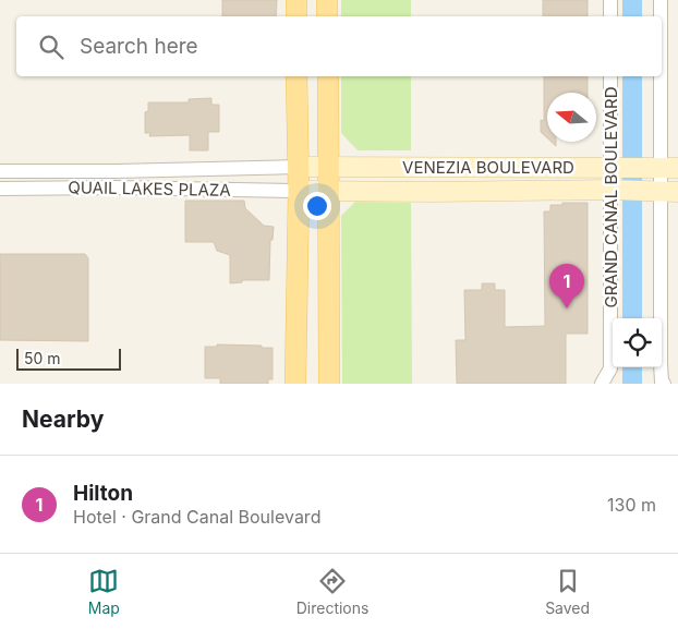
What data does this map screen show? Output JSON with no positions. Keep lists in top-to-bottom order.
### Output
{
  "streets": {
    "street": ["VENEZIA BOULEVARD", "QUAIL LAKES PLAZA", "GRAND CANAL BOULEVARD"]
  },
  "crossings": [
    ["VENEZIA BOULEVARD", "QUAIL LAKES PLAZA"],
    ["VENEZIA BOULEVARD", "GRAND CANAL BOULEVARD"]
  ],
  "scale_bar": "50 m",
  "north": "left",
  "page": {
    "search": "Search here",
    "pins": "1",
    "scale": "50 m",
    "heading": "Nearby",
    "list": [
      {
        "mark": "1",
        "name": "Hilton",
        "note": "Hotel · Grand Canal Boulevard",
        "value": "130 m"
      }
    ],
    "nav": ["Map", "Directions", "Saved"]
  }
}
